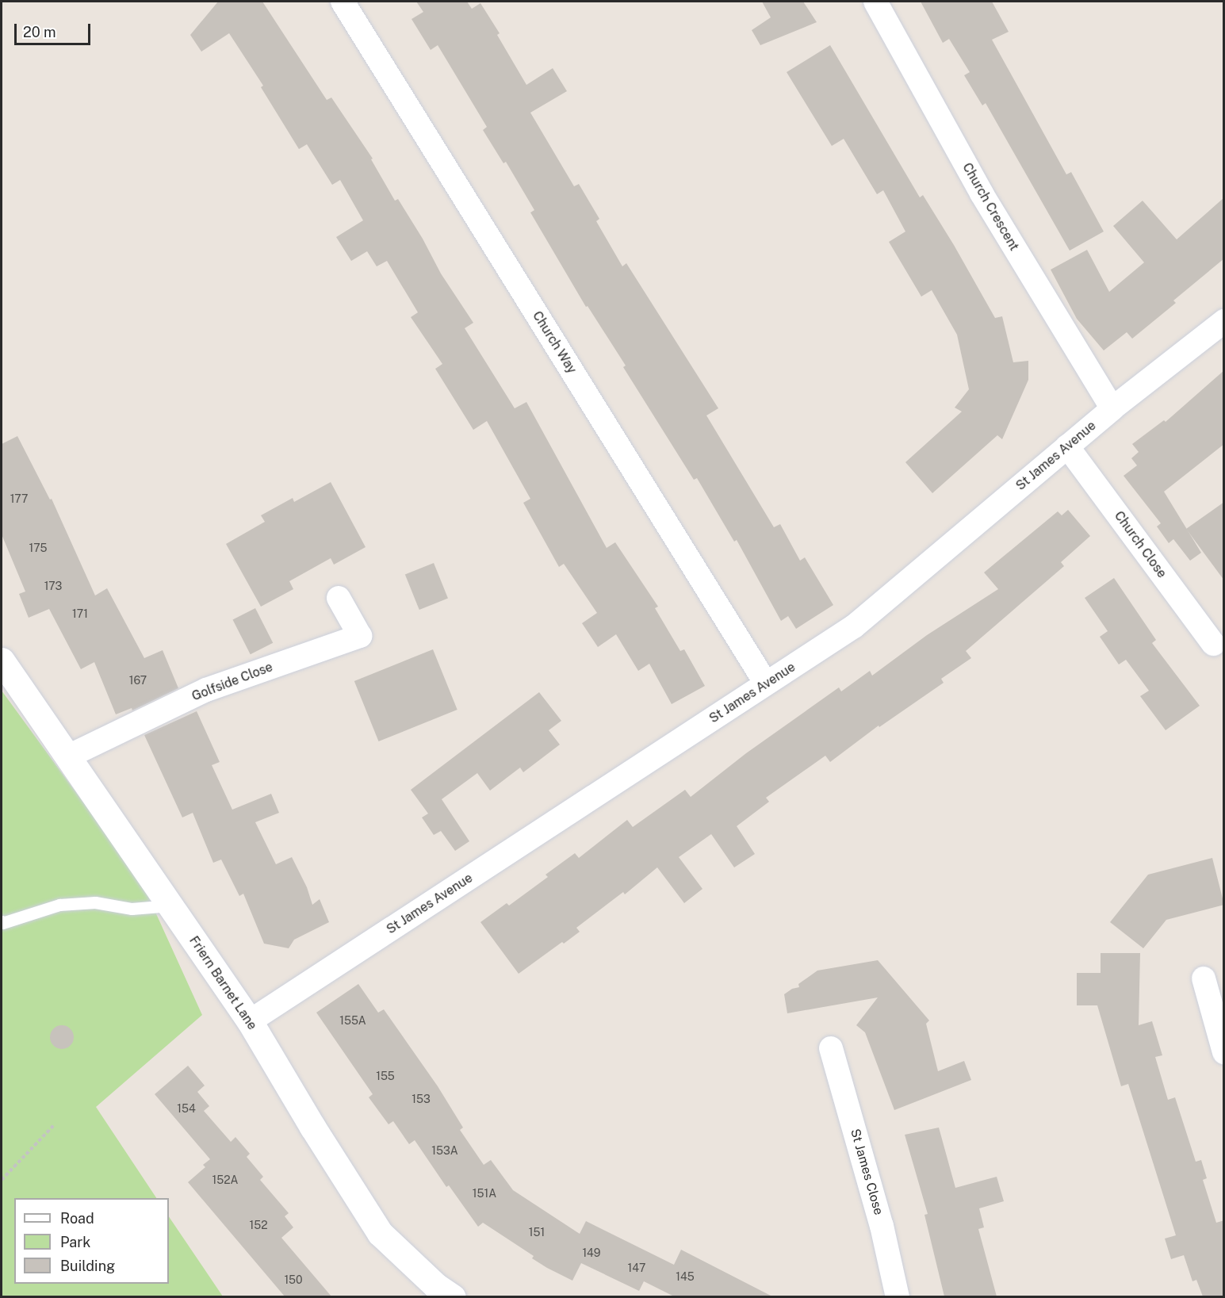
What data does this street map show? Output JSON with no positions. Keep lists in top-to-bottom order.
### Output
{
  "streets": {
    "main road": ["Friern Barnet Lane"],
    "street": [
      "Church Crescent",
      "Church Way",
      "St James Avenue",
      "Church Close",
      "Golfside Close",
      "St James Close"
    ]
  },
  "crossings": [
    ["Church Crescent", "St James Avenue"],
    ["Church Way", "St James Avenue"],
    ["St James Avenue", "Church Close"],
    ["St James Avenue", "Friern Barnet Lane"],
    ["Golfside Close", "Friern Barnet Lane"]
  ],
  "house_numbers": [
    "177",
    "175",
    "173",
    "171",
    "167",
    "155A",
    "155",
    "153",
    "154",
    "153A",
    "152A",
    "151A",
    "152",
    "151",
    "149",
    "147",
    "145",
    "150"
  ],
  "legend": ["Road", "Park", "Building"],
  "scale_bar": "20 m"
}
